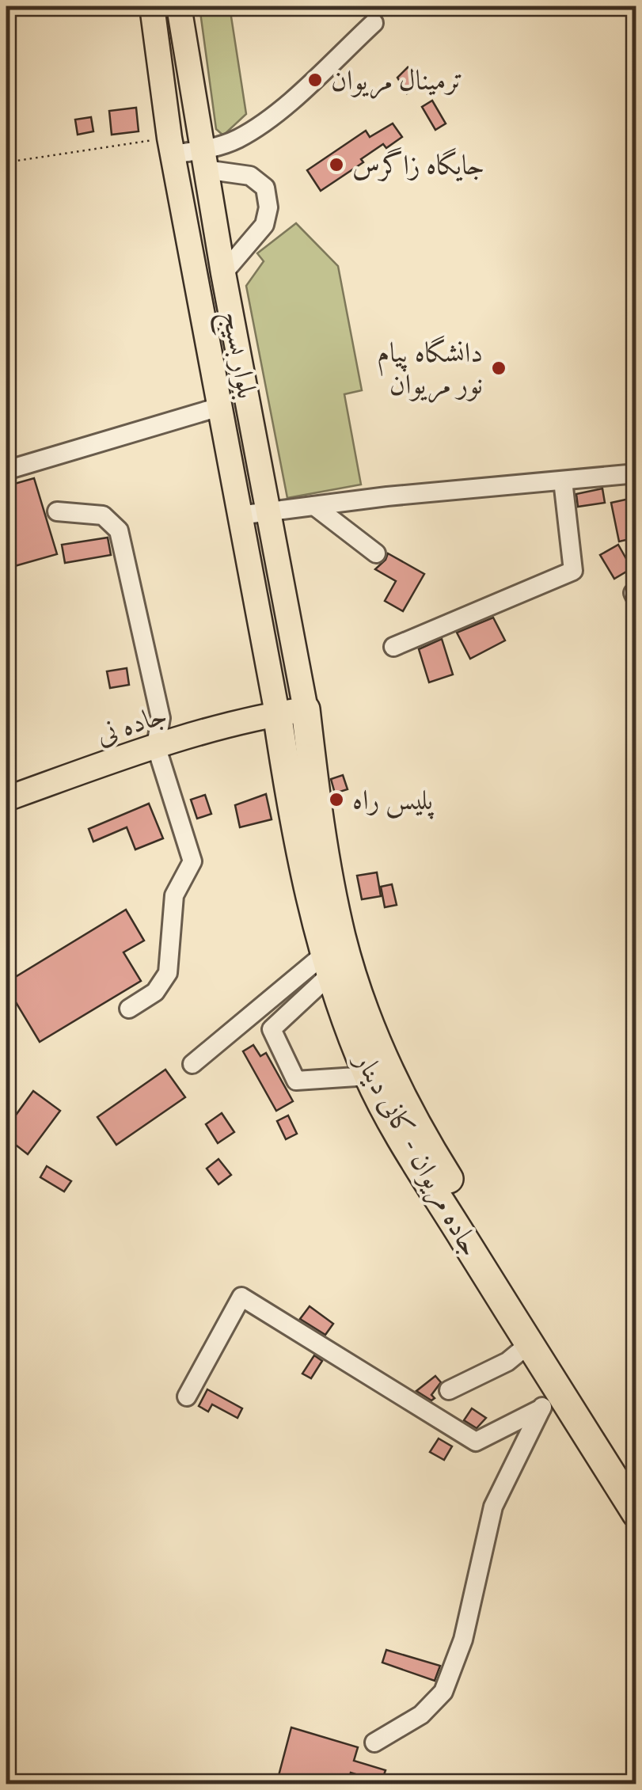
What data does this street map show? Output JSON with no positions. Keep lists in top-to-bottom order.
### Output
{
  "streets": {
    "highway": ["جاده مریوان - کانی دینار"],
    "main road": ["بلوار بسیج", "جاده نی"]
  },
  "crossings": [
    ["بلوار بسیج", "جاده نی"],
    ["بلوار بسیج", "جاده مریوان - کانی دینار"],
    ["جاده نی", "جاده مریوان - کانی دینار"]
  ],
  "places": [
    "ترمینال مریوان",
    "جایگاه زاگرس",
    "دانشگاه پیام نور مریوان",
    "پلیس راه"
  ]
}
